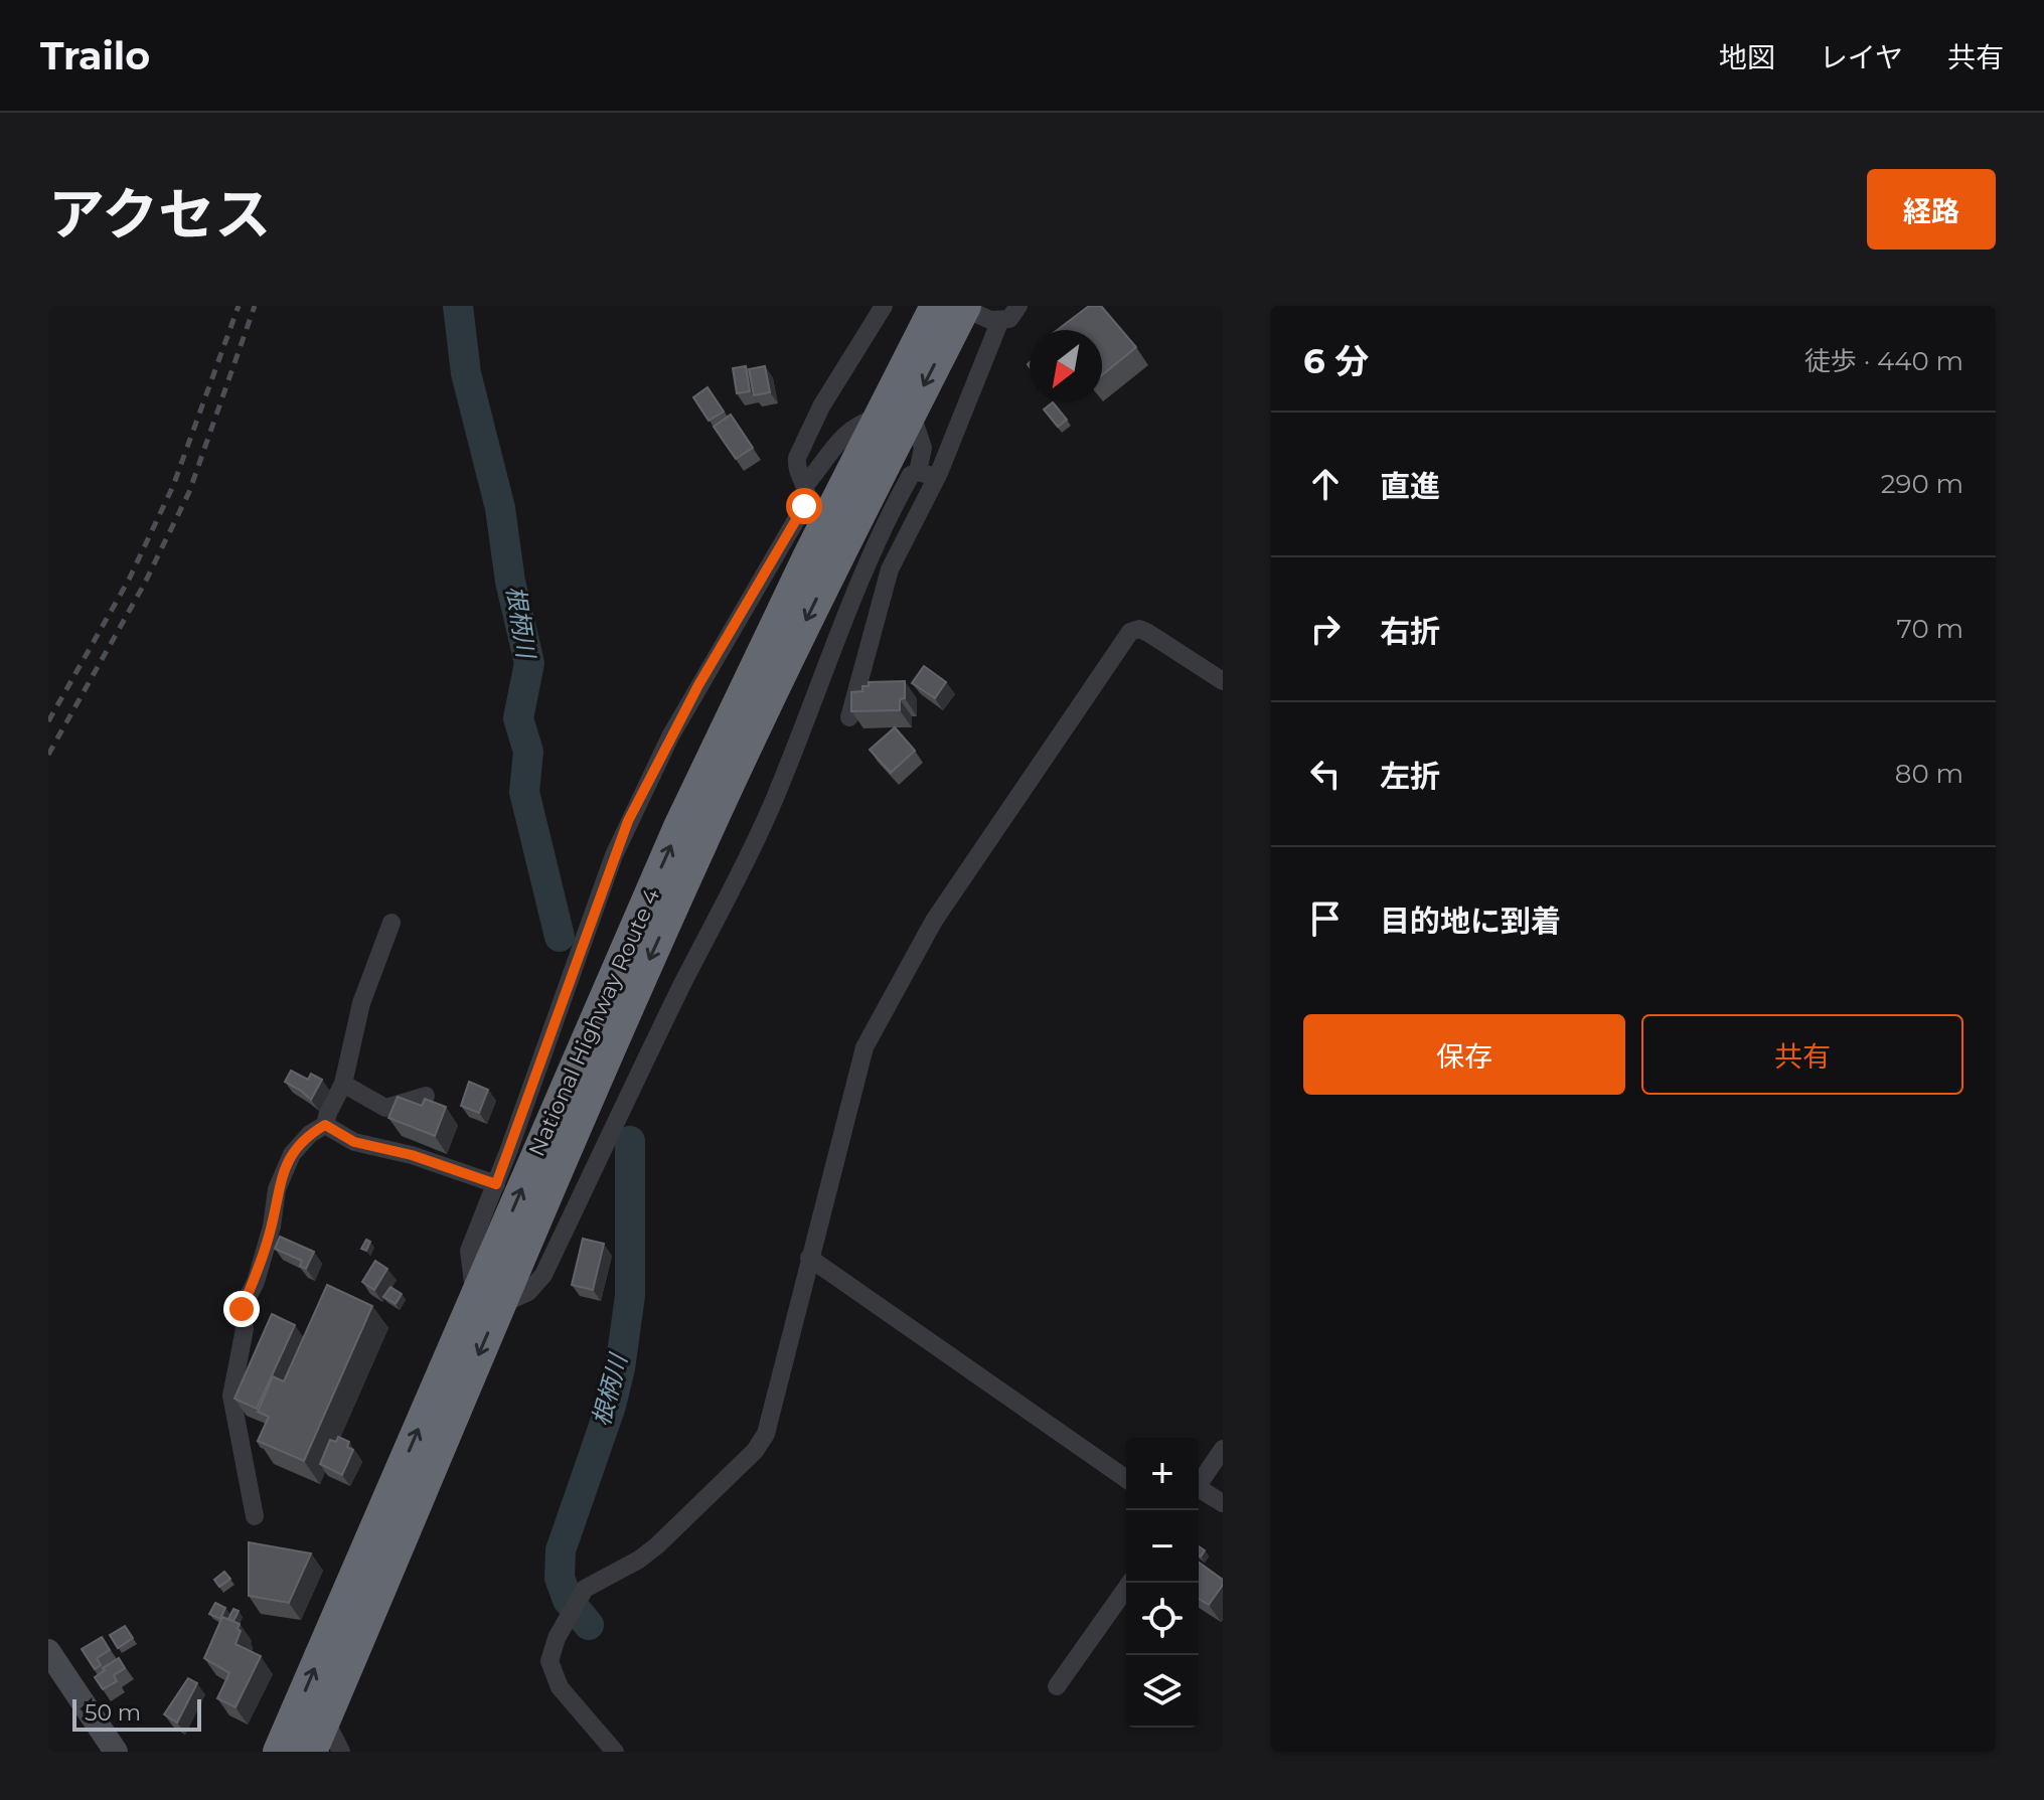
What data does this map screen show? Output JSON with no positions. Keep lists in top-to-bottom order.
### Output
{
  "streets": {
    "highway": ["National Highway Route 4"]
  },
  "water": ["根柄川"],
  "scale_bar": "50 m",
  "north": "bottom left",
  "page": {
    "header": "Trailo",
    "nav": ["地図", "レイヤ", "共有"],
    "title": "アクセス",
    "buttons": [
      "経路",
      ["保存", "共有"]
    ],
    "heading": ["6 分", "徒歩 · 440 m"],
    "list": [
      ["直進", "290 m"],
      ["右折", "70 m"],
      ["左折", "80 m"],
      "目的地に到着"
    ],
    "map_buttons": ["+", "−"],
    "scale": "50 m"
  }
}
